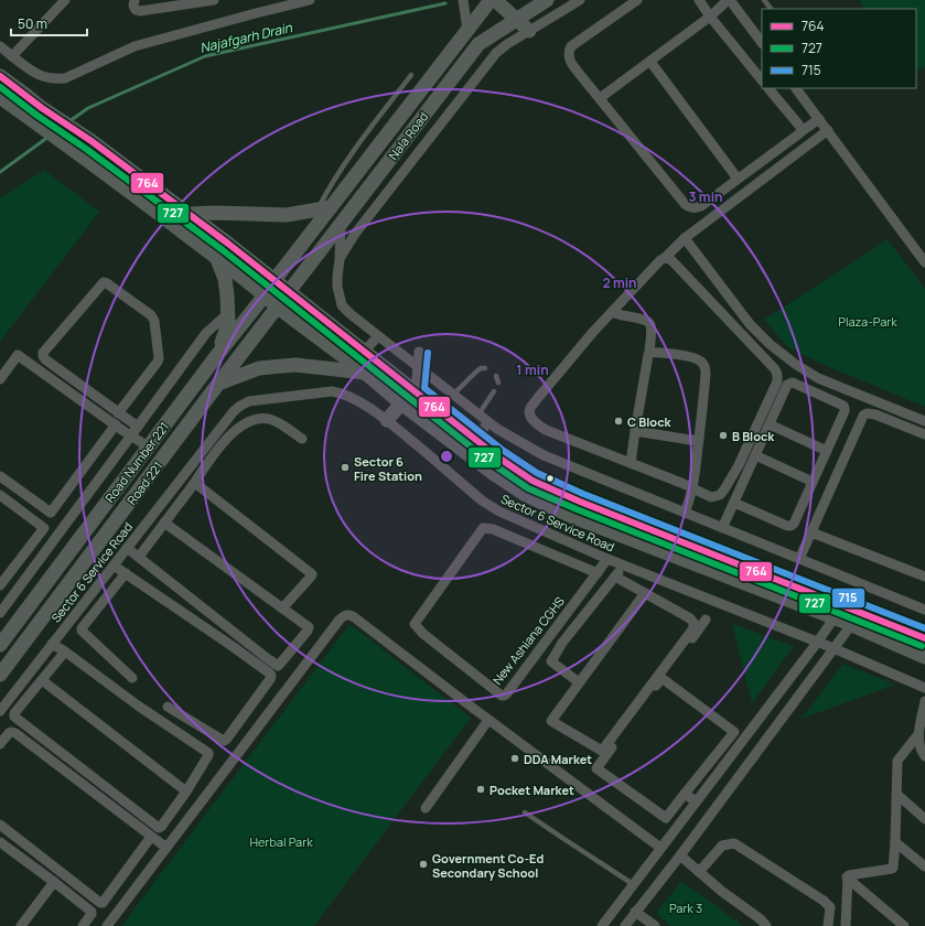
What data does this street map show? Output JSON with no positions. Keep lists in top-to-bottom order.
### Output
{
  "streets": {
    "main road": ["Nala Road", "Road Number 221", "Road 221"],
    "street": ["Sector 6 Service Road", "New Ashiana CGHS"]
  },
  "crossings": [
    ["Nala Road", "Road Number 221"],
    ["Nala Road", "Road 221"]
  ],
  "water": ["Najafgarh Drain"],
  "parks": ["Plaza-Park", "Herbal Park", "Park 3"],
  "places": [
    "C Block",
    "B Block",
    "Sector 6 Fire Station",
    "DDA Market",
    "Pocket Market",
    "Government Co-Ed Secondary School"
  ],
  "lines": ["transit line 764", "transit line 727", "transit line 715"],
  "legend": ["764", "727", "715"],
  "scale_bar": "50 m",
  "rings": ["3 min", "2 min", "1 min"]
}
